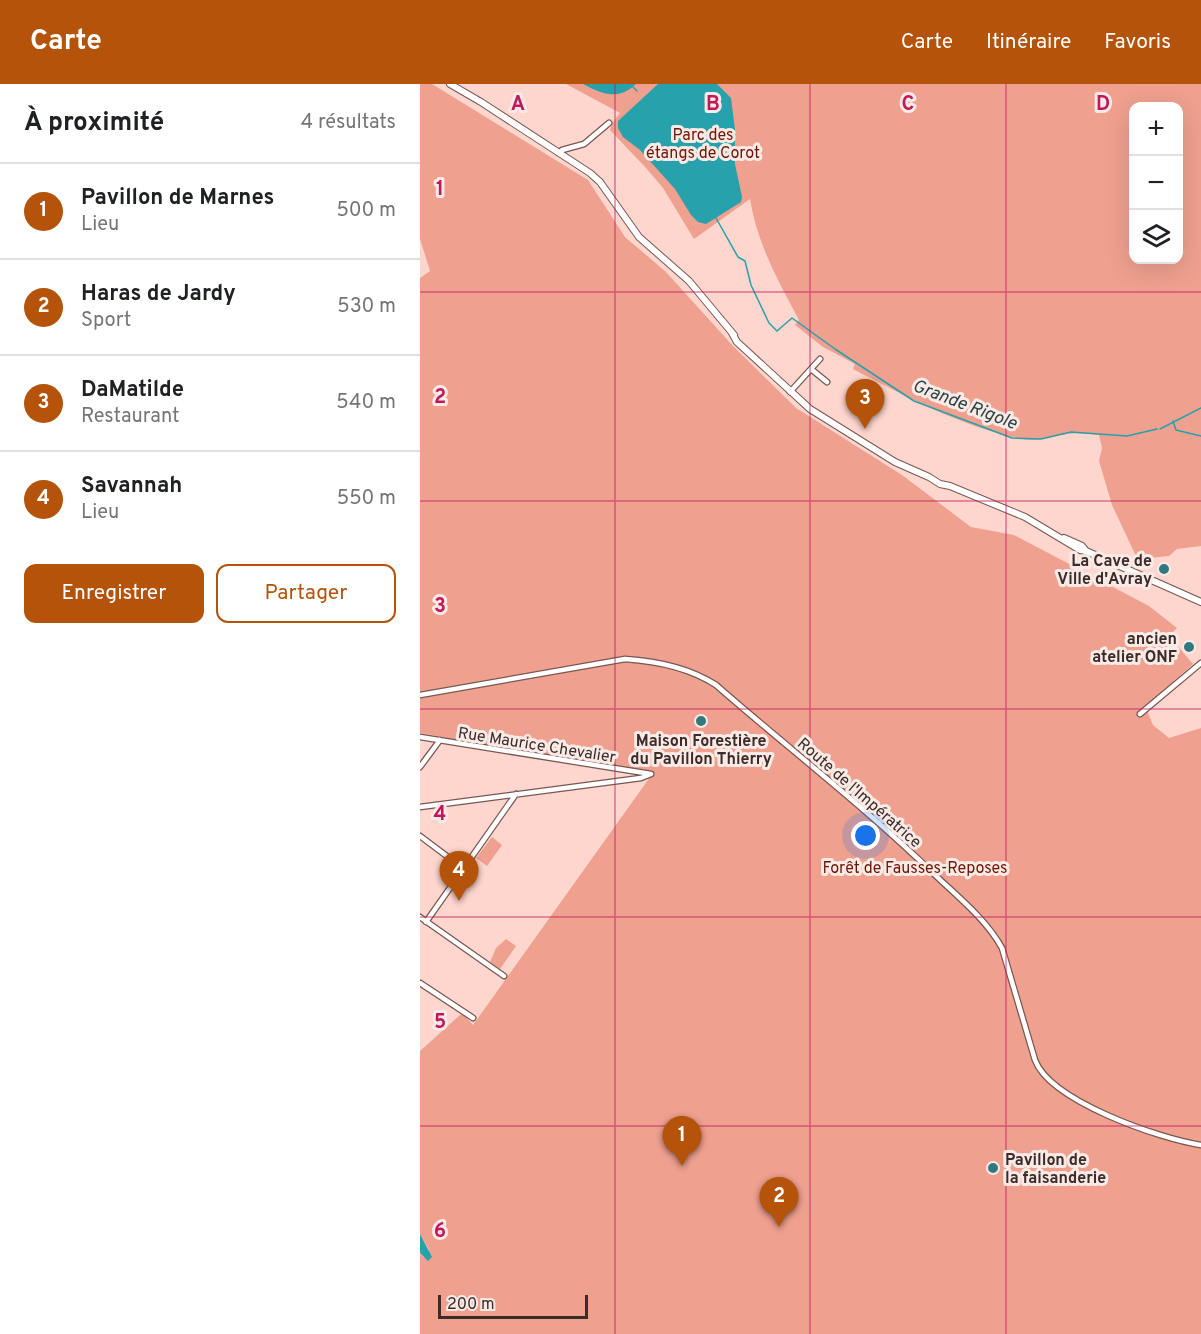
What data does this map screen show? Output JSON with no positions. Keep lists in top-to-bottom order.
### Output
{
  "streets": {
    "street": ["Rue Maurice Chevalier", "Route de l'Impératrice"]
  },
  "water": ["Grande Rigole"],
  "parks": ["Parc des étangs de Corot", "Forêt de Fausses-Reposes"],
  "places": [
    "La Cave de Ville d'Avray",
    "ancien atelier ONF",
    "Maison Forestière du Pavillon Thierry",
    "Pavillon de la faisanderie"
  ],
  "scale_bar": "200 m",
  "page": {
    "header": "Carte",
    "nav": ["Carte", "Itinéraire", "Favoris"],
    "heading": ["À proximité", "4 résultats"],
    "map_buttons": ["+", "−"],
    "list": [
      {
        "mark": "1",
        "name": "Pavillon de Marnes",
        "note": "Lieu",
        "value": "500 m"
      },
      {
        "mark": "2",
        "name": "Haras de Jardy",
        "note": "Sport",
        "value": "530 m"
      },
      {
        "mark": "3",
        "name": "DaMatilde",
        "note": "Restaurant",
        "value": "540 m"
      },
      {
        "mark": "4",
        "name": "Savannah",
        "note": "Lieu",
        "value": "550 m"
      }
    ],
    "pins": [
      "3",
      "4",
      "1",
      "2"
    ],
    "buttons": ["Enregistrer", "Partager"],
    "scale": "200 m"
  },
  "grid": {
    "columns": [
      "A",
      "B",
      "C",
      "D"
    ],
    "rows": [
      "1",
      "2",
      "3",
      "4",
      "5",
      "6"
    ]
  }
}
